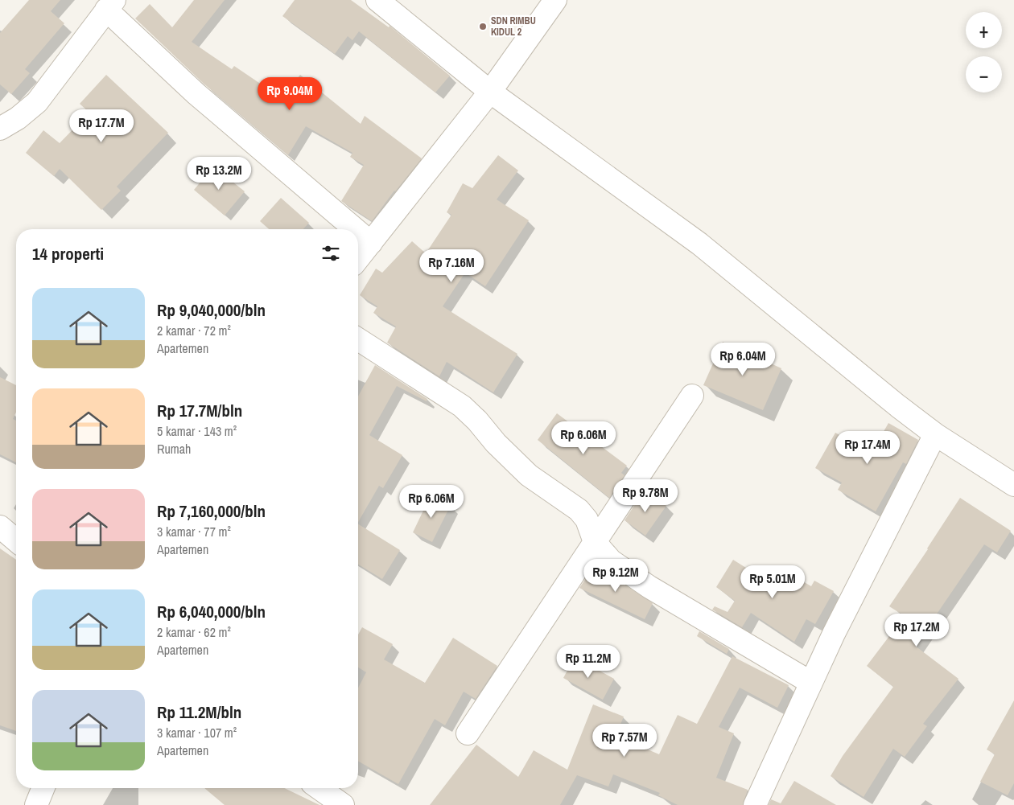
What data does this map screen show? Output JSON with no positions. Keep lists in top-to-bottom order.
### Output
{
  "places": ["SDN RIMBU KIDUL 2"],
  "page": {
    "map_buttons": ["+", "−"],
    "price": [
      "Rp 9.04M",
      "Rp 17.7M",
      "Rp 13.2M",
      "Rp 7.16M",
      "Rp 6.04M",
      "Rp 6.06M",
      "Rp 17.4M",
      "Rp 9.78M",
      "Rp 6.06M",
      "Rp 9.12M",
      "Rp 5.01M",
      "Rp 17.2M",
      "Rp 11.2M",
      "Rp 7.57M"
    ],
    "heading": "14 properti",
    "list": [
      {
        "name": "Rp 9,040,000/bln",
        "note": "2 kamar · 72 m² · Apartemen"
      },
      {
        "name": "Rp 17.7M/bln",
        "note": "5 kamar · 143 m² · Rumah"
      },
      {
        "name": "Rp 7,160,000/bln",
        "note": "3 kamar · 77 m² · Apartemen"
      },
      {
        "name": "Rp 6,040,000/bln",
        "note": "2 kamar · 62 m² · Apartemen"
      },
      {
        "name": "Rp 11.2M/bln",
        "note": "3 kamar · 107 m² · Apartemen"
      }
    ]
  }
}
